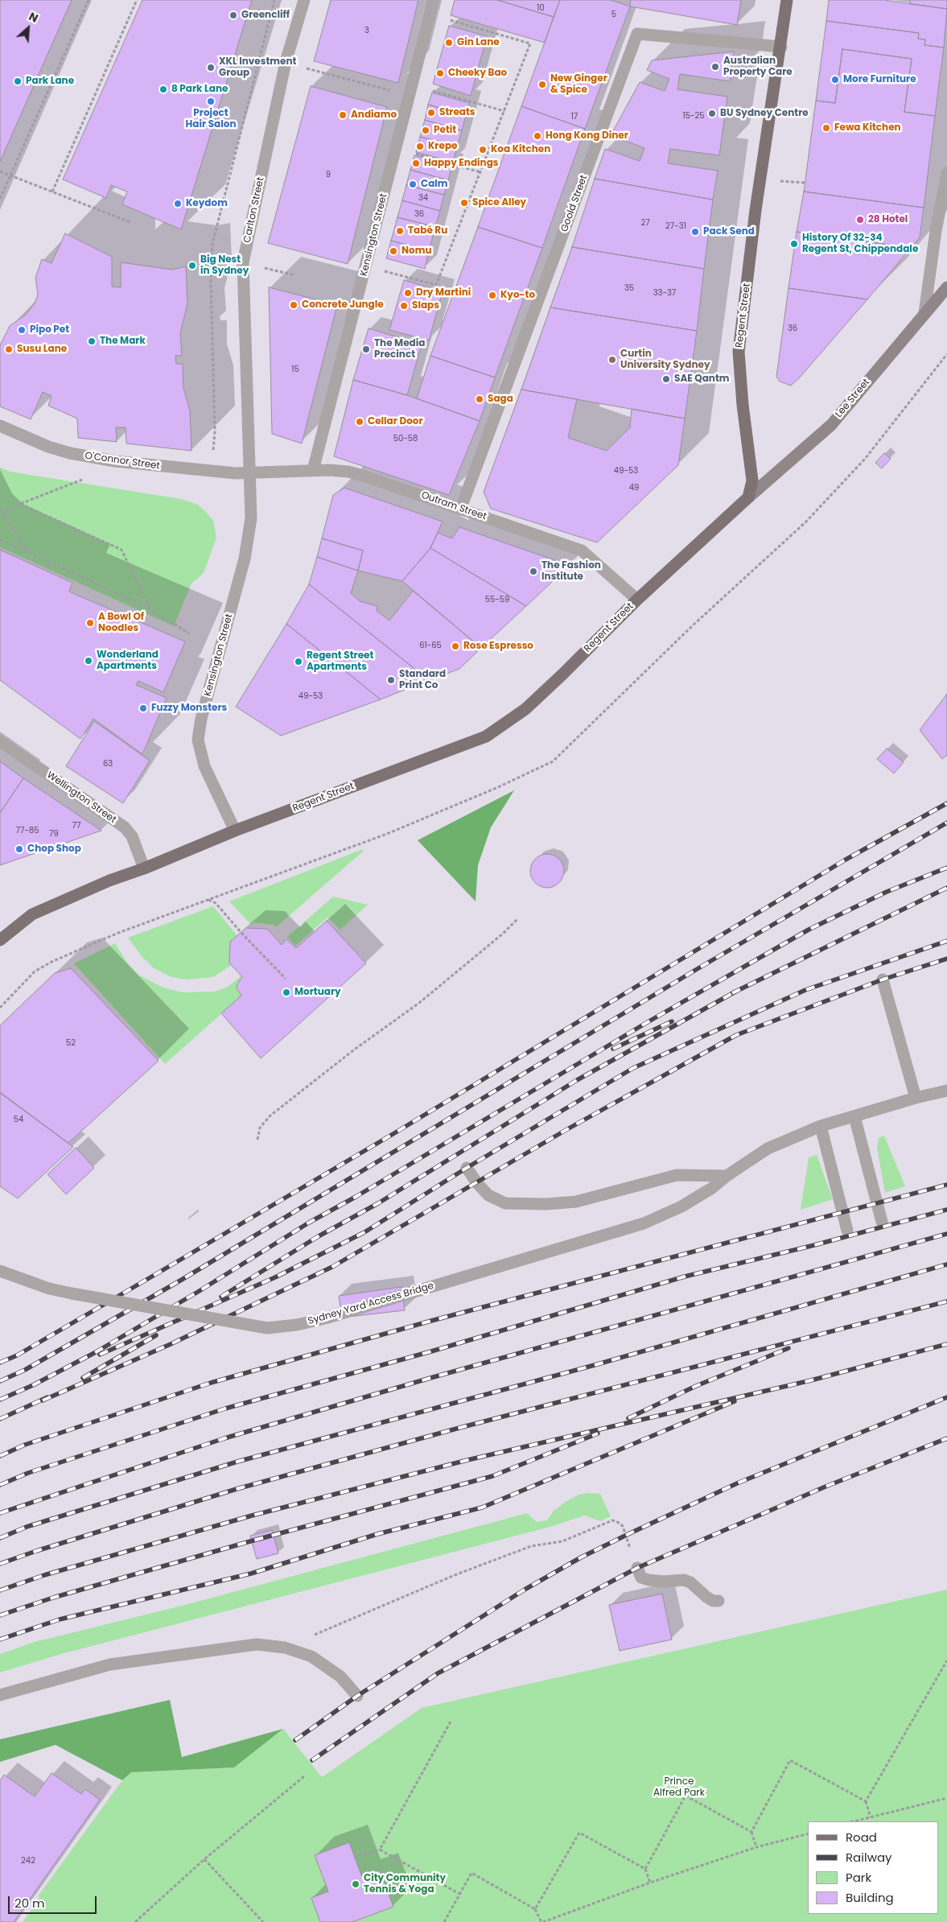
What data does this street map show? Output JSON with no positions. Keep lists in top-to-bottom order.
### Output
{
  "streets": {
    "main road": ["Regent Street", "Lee Street"],
    "street": [
      "Goold Street",
      "Carlton Street",
      "Kensington Street",
      "O'Connor Street",
      "Outram Street",
      "Wellington Street",
      "Sydney Yard Access Bridge"
    ]
  },
  "crossings": [
    ["Goold Street", "Regent Street"],
    ["Goold Street", "Outram Street"],
    ["Carlton Street", "Kensington Street"],
    ["Carlton Street", "O'Connor Street"],
    ["Carlton Street", "Outram Street"],
    ["Kensington Street", "Regent Street"],
    ["Kensington Street", "O'Connor Street"],
    ["Kensington Street", "Outram Street"],
    ["Regent Street", "Lee Street"],
    ["Regent Street", "Outram Street"],
    ["Regent Street", "Wellington Street"],
    ["O'Connor Street", "Outram Street"]
  ],
  "parks": ["Prince Alfred Park"],
  "places": [
    "Greencliff",
    "Gin Lane",
    "Australian Property Care",
    "XKL Investment Group",
    "Cheeky Bao",
    "More Furniture",
    "Park Lane",
    "New Ginger & Spice",
    "8 Park Lane",
    "Project Hair Salon",
    "Streats",
    "BU Sydney Centre",
    "Andiamo",
    "Fewa Kitchen",
    "Petit",
    "Hong Kong Diner",
    "Krepe",
    "Koa Kitchen",
    "Happy Endings",
    "Calm",
    "Spice Alley",
    "Keydom",
    "28 Hotel",
    "Tabé Ru",
    "Pack Send",
    "History Of 32-34 Regent St, Chippendale",
    "Nomu",
    "Big Nest in Sydney",
    "Dry Martini",
    "Kyo-to",
    "Concrete Jungle",
    "Slaps",
    "Pipo Pet",
    "The Mark",
    "Susu Lane",
    "The Media Precinct",
    "Curtin University Sydney",
    "SAE Qantm",
    "Saga",
    "Cellar Door",
    "The Fashion Institute",
    "A Bowl Of Noodles",
    "Rose Espresso",
    "Wonderland Apartments",
    "Regent Street Apartments",
    "Standard Print Co",
    "Fuzzy Monsters",
    "Chop Shop",
    "Mortuary",
    "City Community Tennis & Yoga"
  ],
  "house_numbers": [
    "10",
    "5",
    "3",
    "15-25",
    "17",
    "9",
    "34",
    "36",
    "27",
    "27-31",
    "35",
    "33-37",
    "36",
    "15",
    "50-58",
    "49-53",
    "49",
    "55-59",
    "61-65",
    "49-53",
    "63",
    "77",
    "77-85",
    "79",
    "52",
    "54",
    "242"
  ],
  "legend": [
    "Road",
    "Railway",
    "Park",
    "Building"
  ],
  "scale_bar": "20 m",
  "north": "top right"
}
